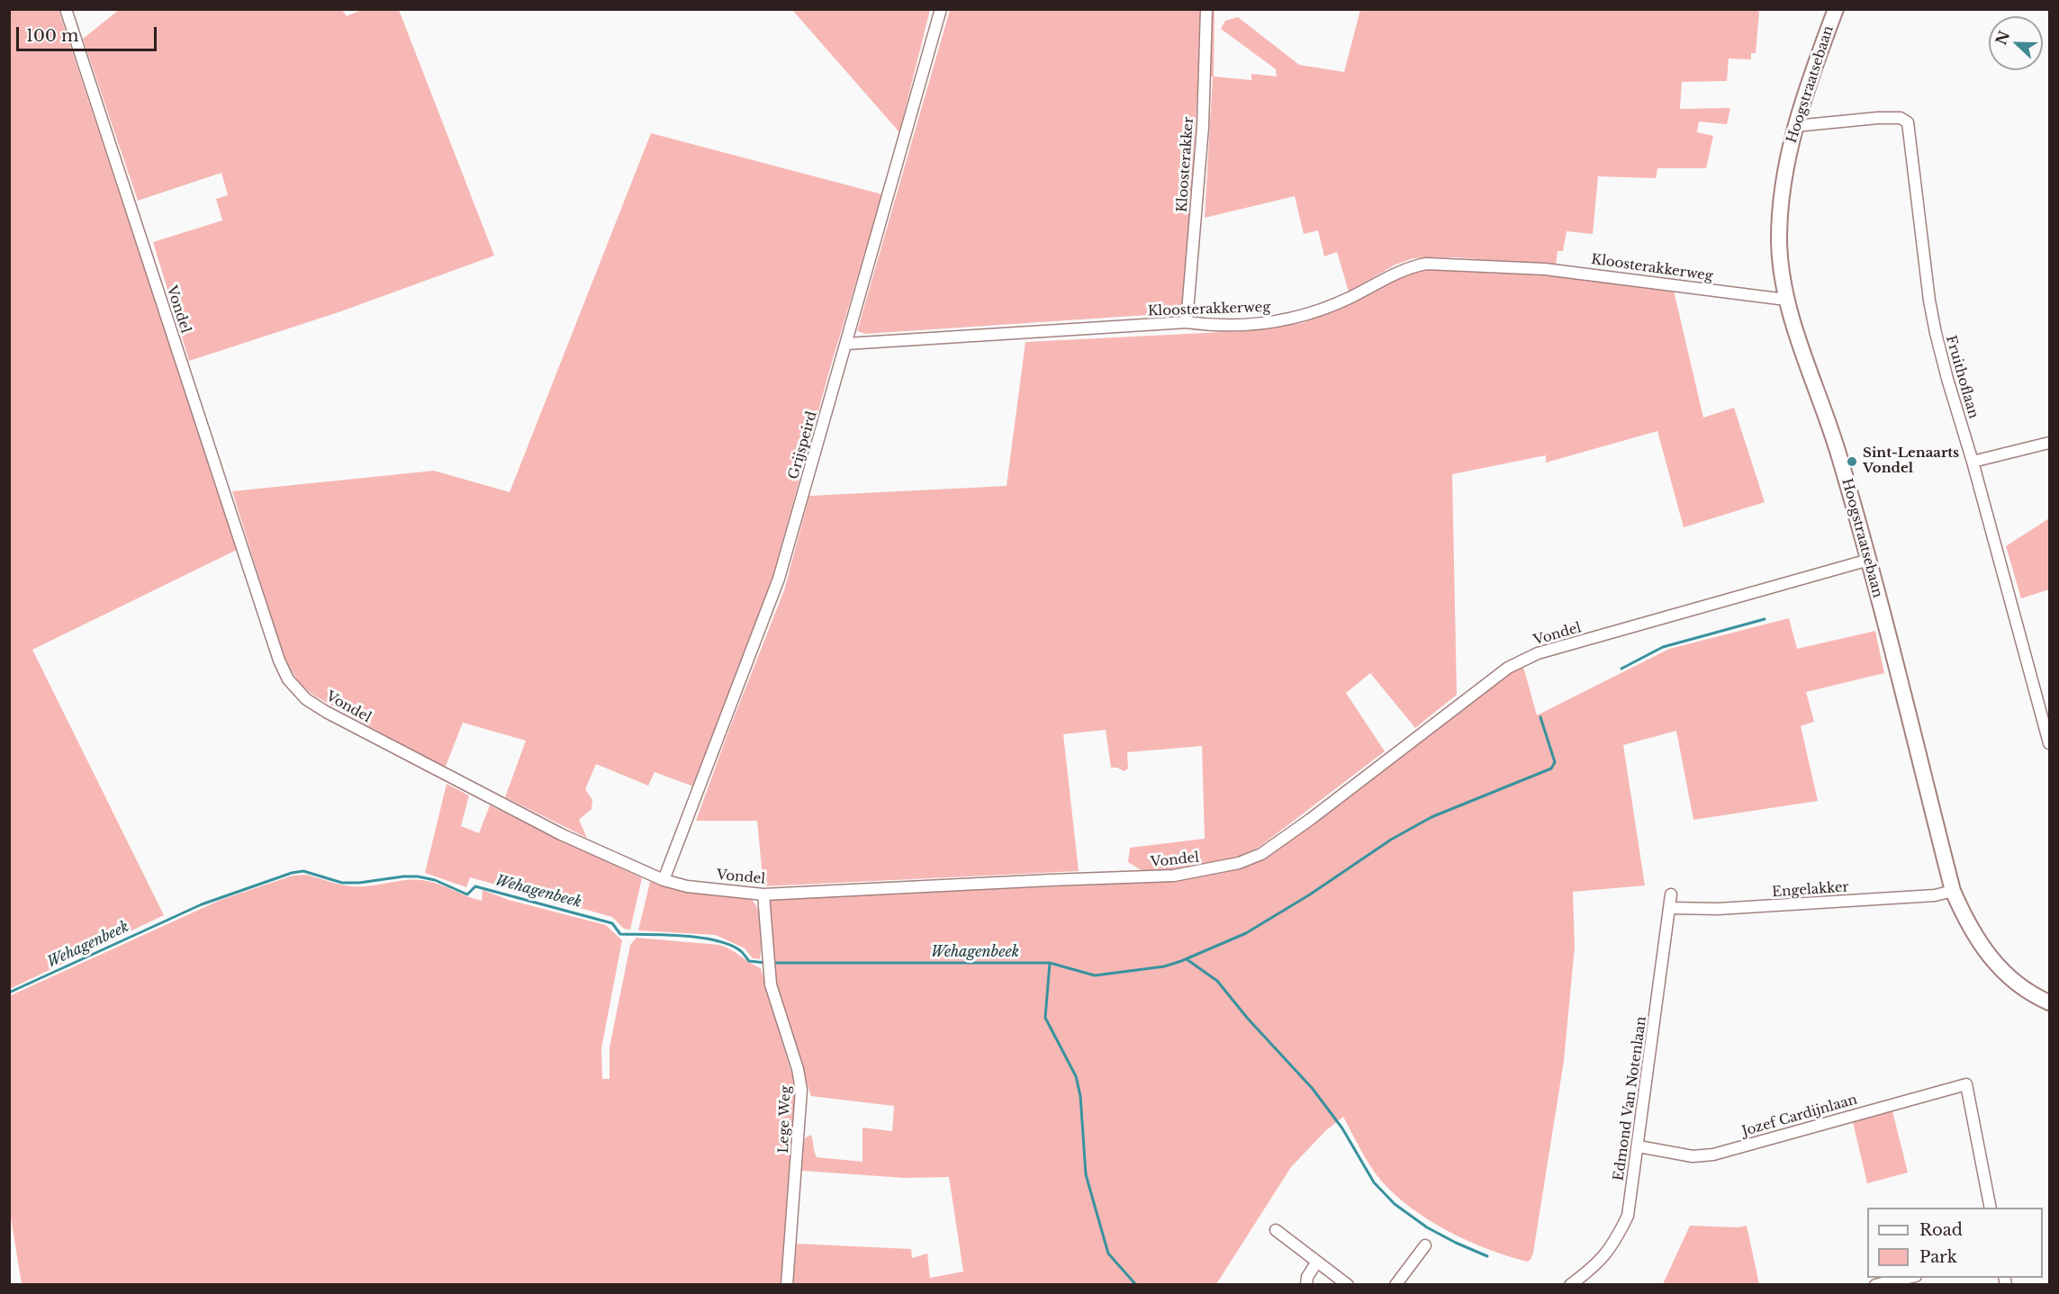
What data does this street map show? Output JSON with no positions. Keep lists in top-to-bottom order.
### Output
{
  "streets": {
    "main road": ["Hoogstraatsebaan"],
    "street": [
      "Kloosterakker",
      "Kloosterakkerweg",
      "Vondel",
      "Fruithoflaan",
      "Grijspeird",
      "Engelakker",
      "Edmond Van Notenlaan",
      "Jozef Cardijnlaan",
      "Lege Weg"
    ]
  },
  "crossings": [
    ["Hoogstraatsebaan", "Kloosterakkerweg"],
    ["Hoogstraatsebaan", "Vondel"],
    ["Hoogstraatsebaan", "Fruithoflaan"],
    ["Hoogstraatsebaan", "Engelakker"],
    ["Kloosterakker", "Kloosterakkerweg"],
    ["Kloosterakkerweg", "Grijspeird"],
    ["Vondel", "Grijspeird"],
    ["Vondel", "Lege Weg"],
    ["Engelakker", "Edmond Van Notenlaan"],
    ["Edmond Van Notenlaan", "Jozef Cardijnlaan"]
  ],
  "water": ["Wehagenbeek"],
  "places": ["Sint-Lenaarts Vondel"],
  "legend": ["Road", "Park"],
  "scale_bar": "100 m",
  "north": "left"
}
